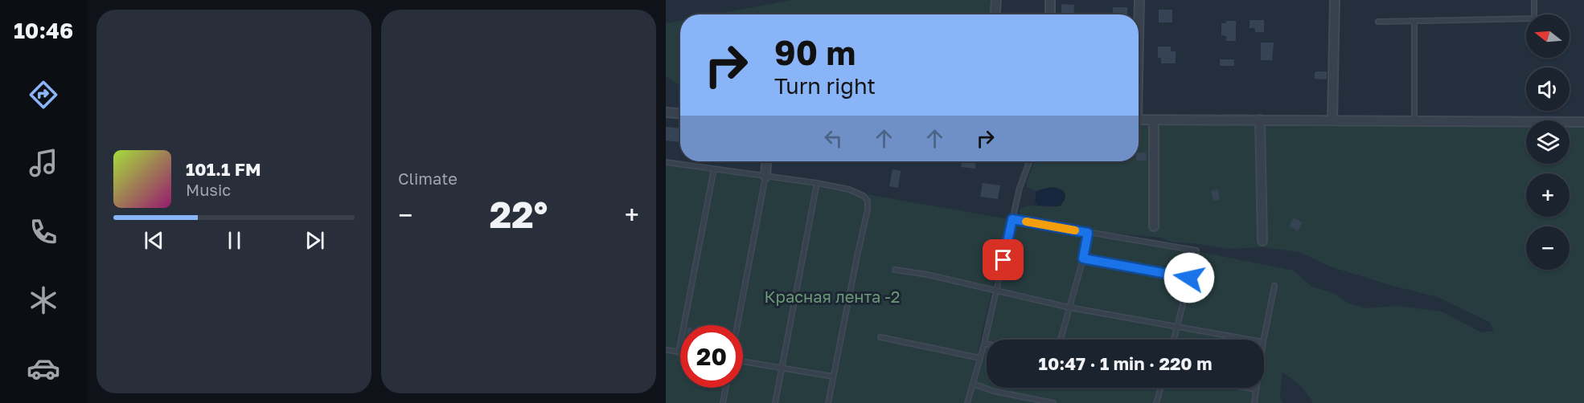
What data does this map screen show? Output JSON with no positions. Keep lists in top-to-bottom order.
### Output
{
  "parks": ["Красная лента -2"],
  "north": "left",
  "page": {
    "tabs": "10:46",
    "tile": "Climate",
    "map_buttons": ["+", "−"],
    "turn": ["90 m", "Turn right"],
    "song": ["101.1 FM", "Music"],
    "heat": ["−", "22°", "+"],
    "limit": "20",
    "trip": "10:47 · 1 min · 220 m"
  }
}
